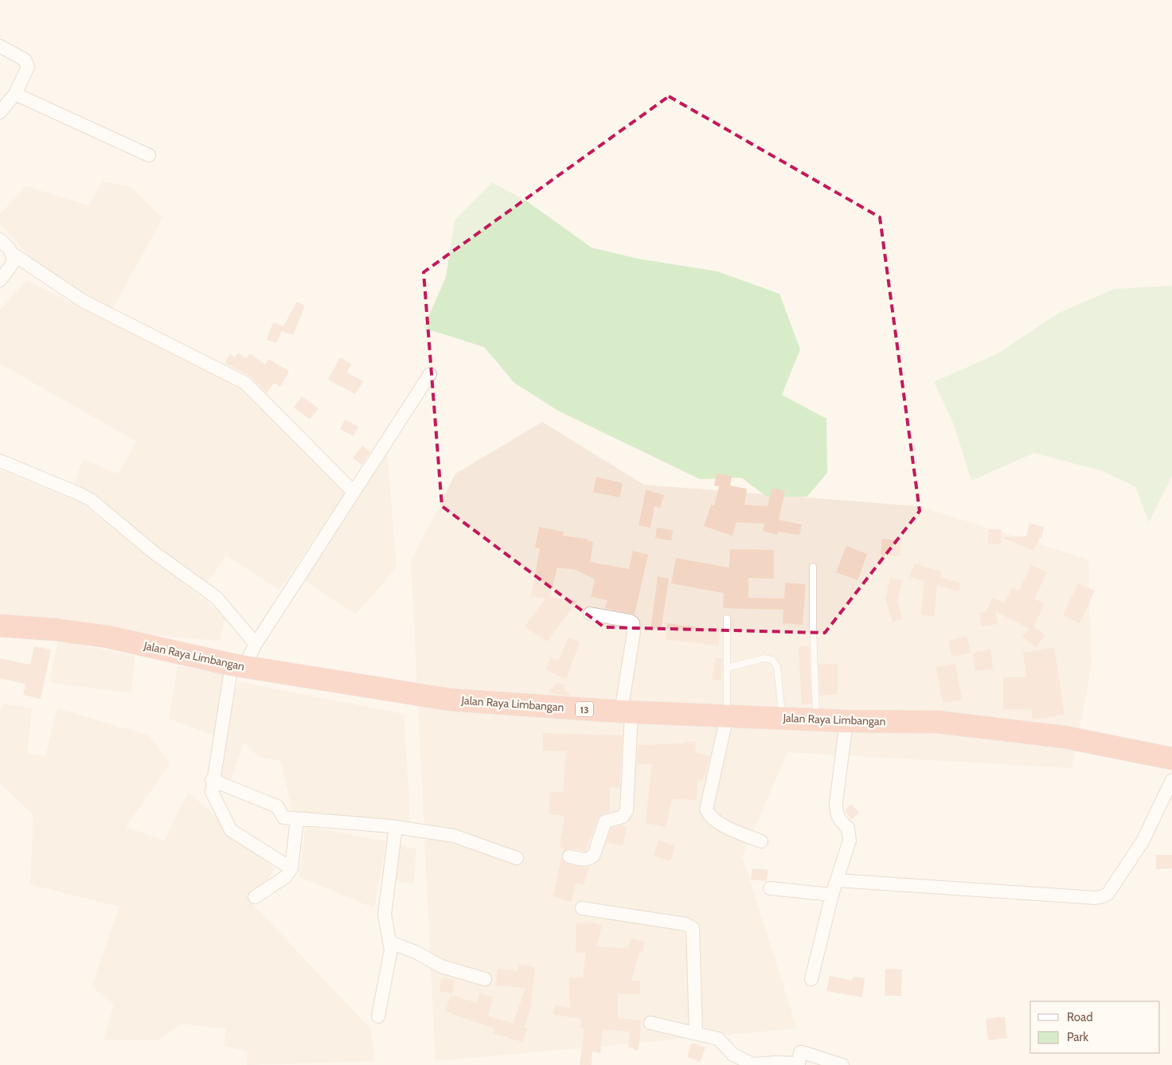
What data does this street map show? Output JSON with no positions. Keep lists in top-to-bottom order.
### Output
{
  "streets": {
    "highway": ["Jalan Raya Limbangan", "13"]
  },
  "legend": ["Road", "Park"]
}
